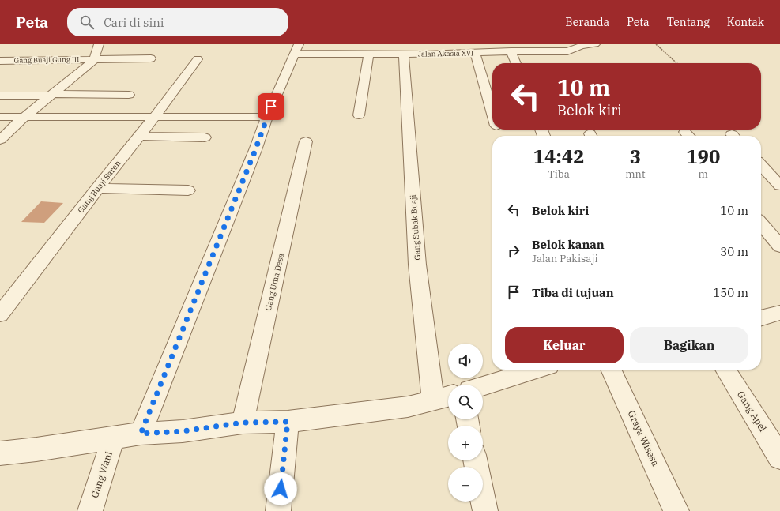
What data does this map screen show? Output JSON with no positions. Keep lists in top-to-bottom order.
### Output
{
  "streets": {
    "street": [
      "Jalan Akasia XVI",
      "Gang Buaji Gung III",
      "Gang Buaji Saren",
      "Gang Subak Buaji",
      "Gang Uma Desa",
      "Gang Apel",
      "Graya Wisesa",
      "Gang Wani"
    ]
  },
  "crossings": [
    ["Jalan Akasia XVI", "Gang Subak Buaji"]
  ],
  "page": {
    "header": "Peta",
    "search": "Cari di sini",
    "nav": [
      "Beranda",
      "Peta",
      "Tentang",
      "Kontak"
    ],
    "turn": ["10 m", "Belok kiri"],
    "eta": [
      "14:42",
      "Tiba",
      "3",
      "mnt",
      "190",
      "m"
    ],
    "list": [
      {
        "name": "Belok kiri",
        "value": "10 m"
      },
      {
        "name": "Belok kanan",
        "note": "Jalan Pakisaji",
        "value": "30 m"
      },
      {
        "name": "Tiba di tujuan",
        "value": "150 m"
      }
    ],
    "buttons": ["Keluar", "Bagikan"],
    "map_buttons": ["+", "−"]
  }
}
